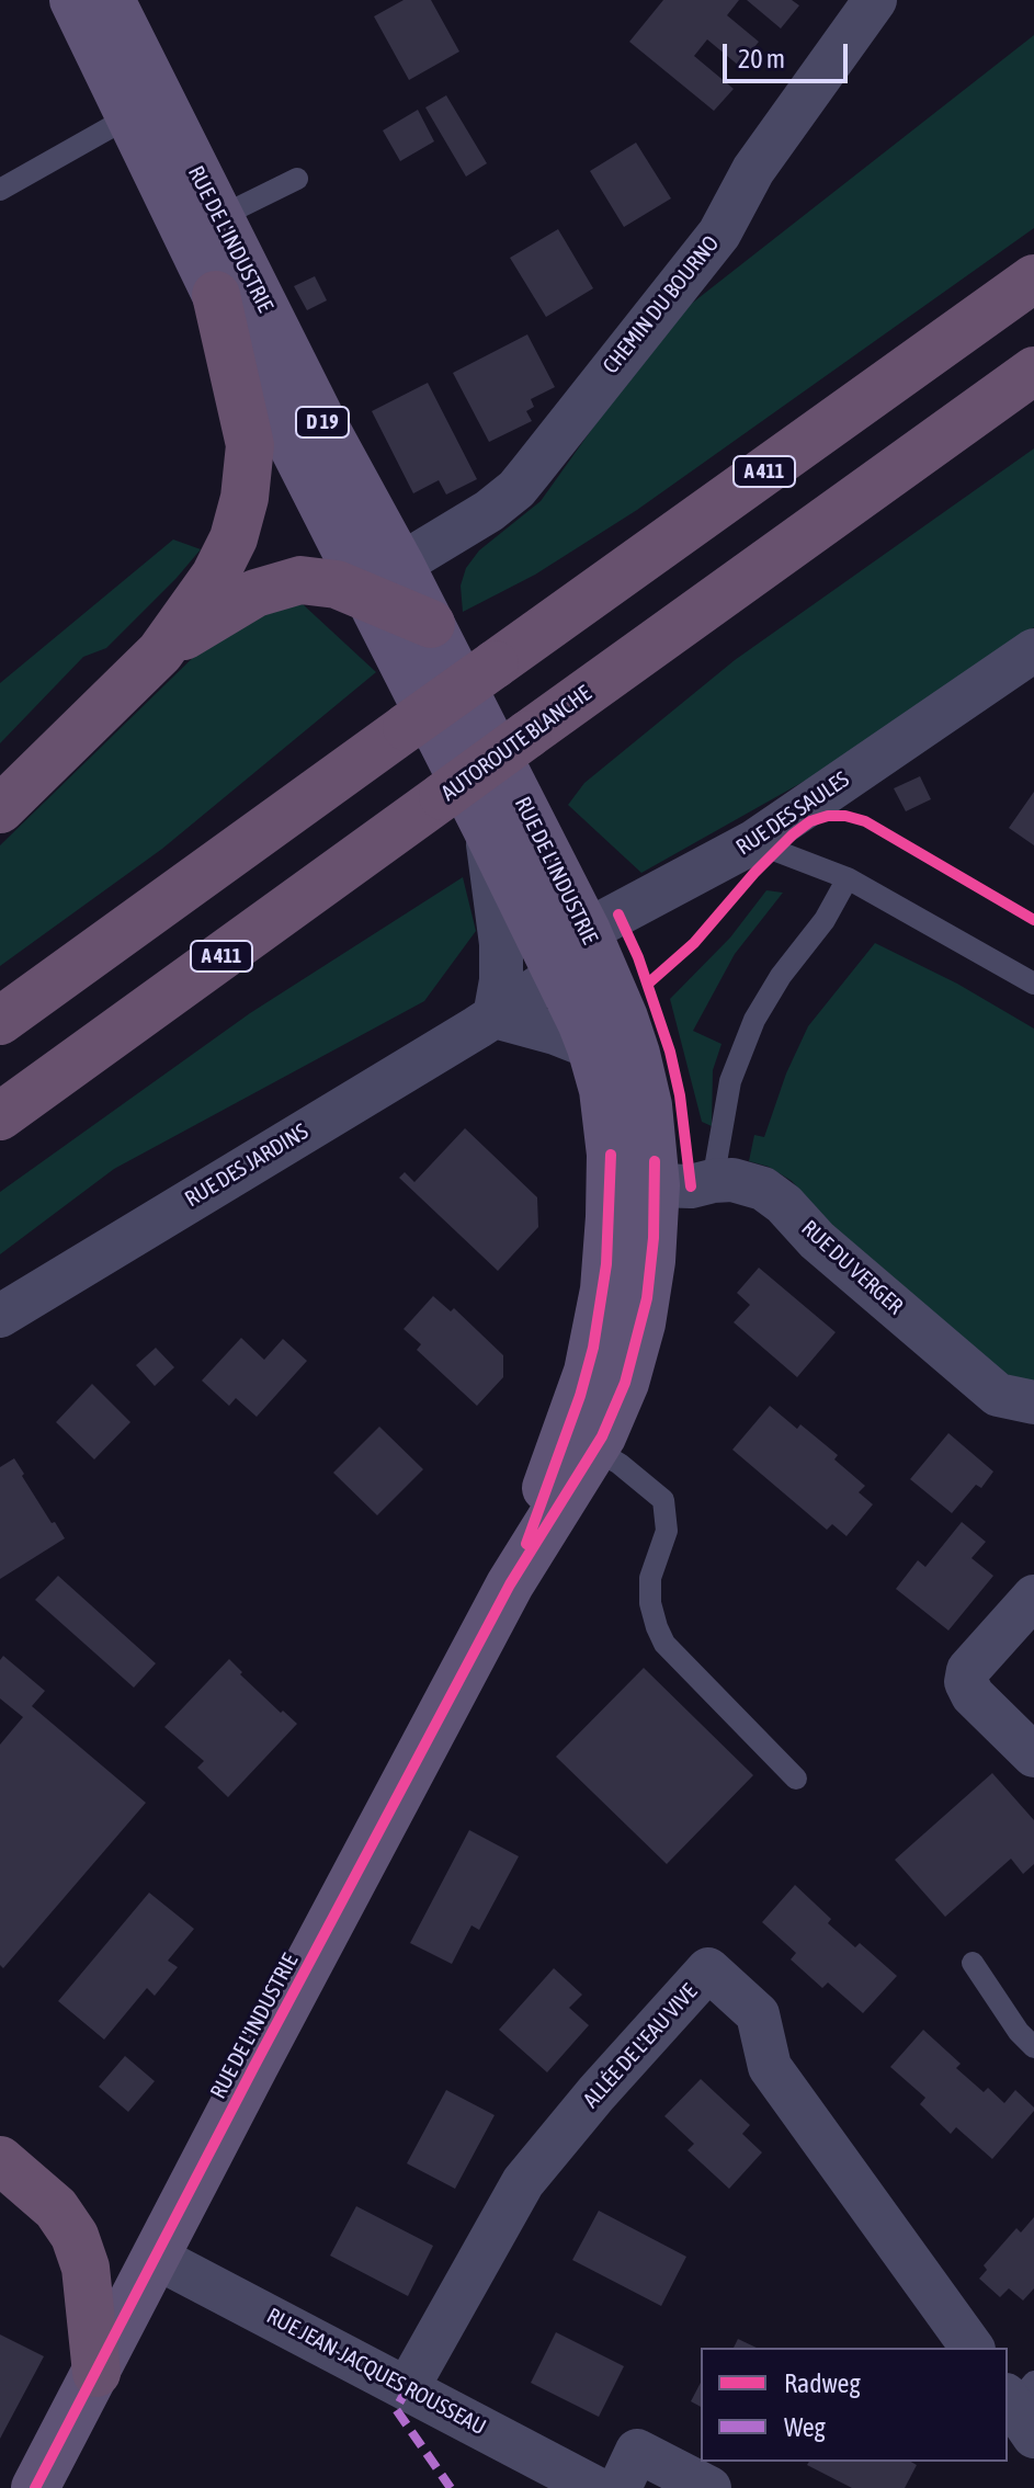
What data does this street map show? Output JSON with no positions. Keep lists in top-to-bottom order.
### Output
{
  "streets": {
    "highway": ["A 411", "AUTOROUTE BLANCHE"],
    "main road": ["RUE DE L'INDUSTRIE", "D 19"],
    "street": [
      "CHEMIN DU BOURNO",
      "RUE DES SAULES",
      "RUE DES JARDINS",
      "RUE DU VERGER",
      "ALLÉE DE L'EAU VIVE",
      "RUE JEAN-JACQUES ROUSSEAU"
    ]
  },
  "crossings": [
    ["RUE DE L'INDUSTRIE", "CHEMIN DU BOURNO"],
    ["RUE DE L'INDUSTRIE", "RUE DES SAULES"],
    ["RUE DE L'INDUSTRIE", "RUE DES JARDINS"],
    ["RUE DE L'INDUSTRIE", "RUE DU VERGER"],
    ["RUE DE L'INDUSTRIE", "RUE JEAN-JACQUES ROUSSEAU"],
    ["RUE DES SAULES", "RUE DES JARDINS"],
    ["ALLÉE DE L'EAU VIVE", "RUE JEAN-JACQUES ROUSSEAU"]
  ],
  "legend": ["Radweg", "Weg"],
  "scale_bar": "20 m"
}
